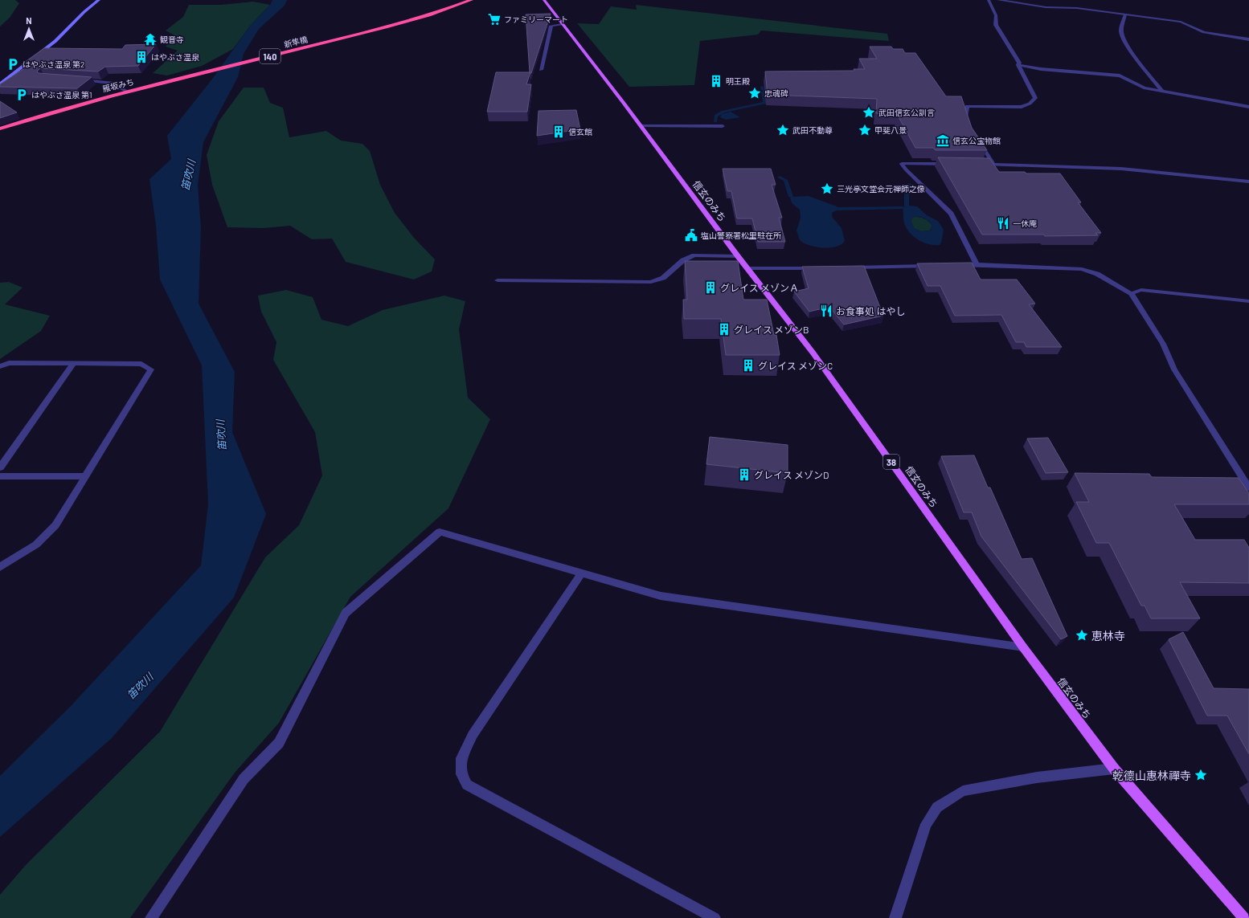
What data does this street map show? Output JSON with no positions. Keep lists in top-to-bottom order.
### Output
{
  "streets": {
    "highway": ["新隼橋", "140", "雁坂みち"],
    "main road": ["信玄のみち", "38"]
  },
  "crossings": [
    ["新隼橋", "雁坂みち"]
  ],
  "water": ["笛吹川"],
  "places": {
    "supermarket": ["ファミリーマート"],
    "temple": ["観音寺"],
    "building": [
      "はやぶさ温泉",
      "明王殿",
      "信玄館",
      "グレイス メゾンＡ",
      "グレイス メゾンB",
      "グレイス メゾンC",
      "グレイス メゾンD"
    ],
    "parking": ["はやぶさ温泉 第2", "はやぶさ温泉 第1"],
    "place": [
      "忠魂碑",
      "武田信玄公訓言",
      "武田不動尊",
      "甲斐八景",
      "三光亭文堂会元禅師之像",
      "恵林寺",
      "乾德山惠林禪寺"
    ],
    "museum": ["信玄公宝物館"],
    "restaurant": ["一休庵", "お食事処 はやし"],
    "public building": ["塩山警察署松里駐在所"]
  },
  "north": "top"
}
